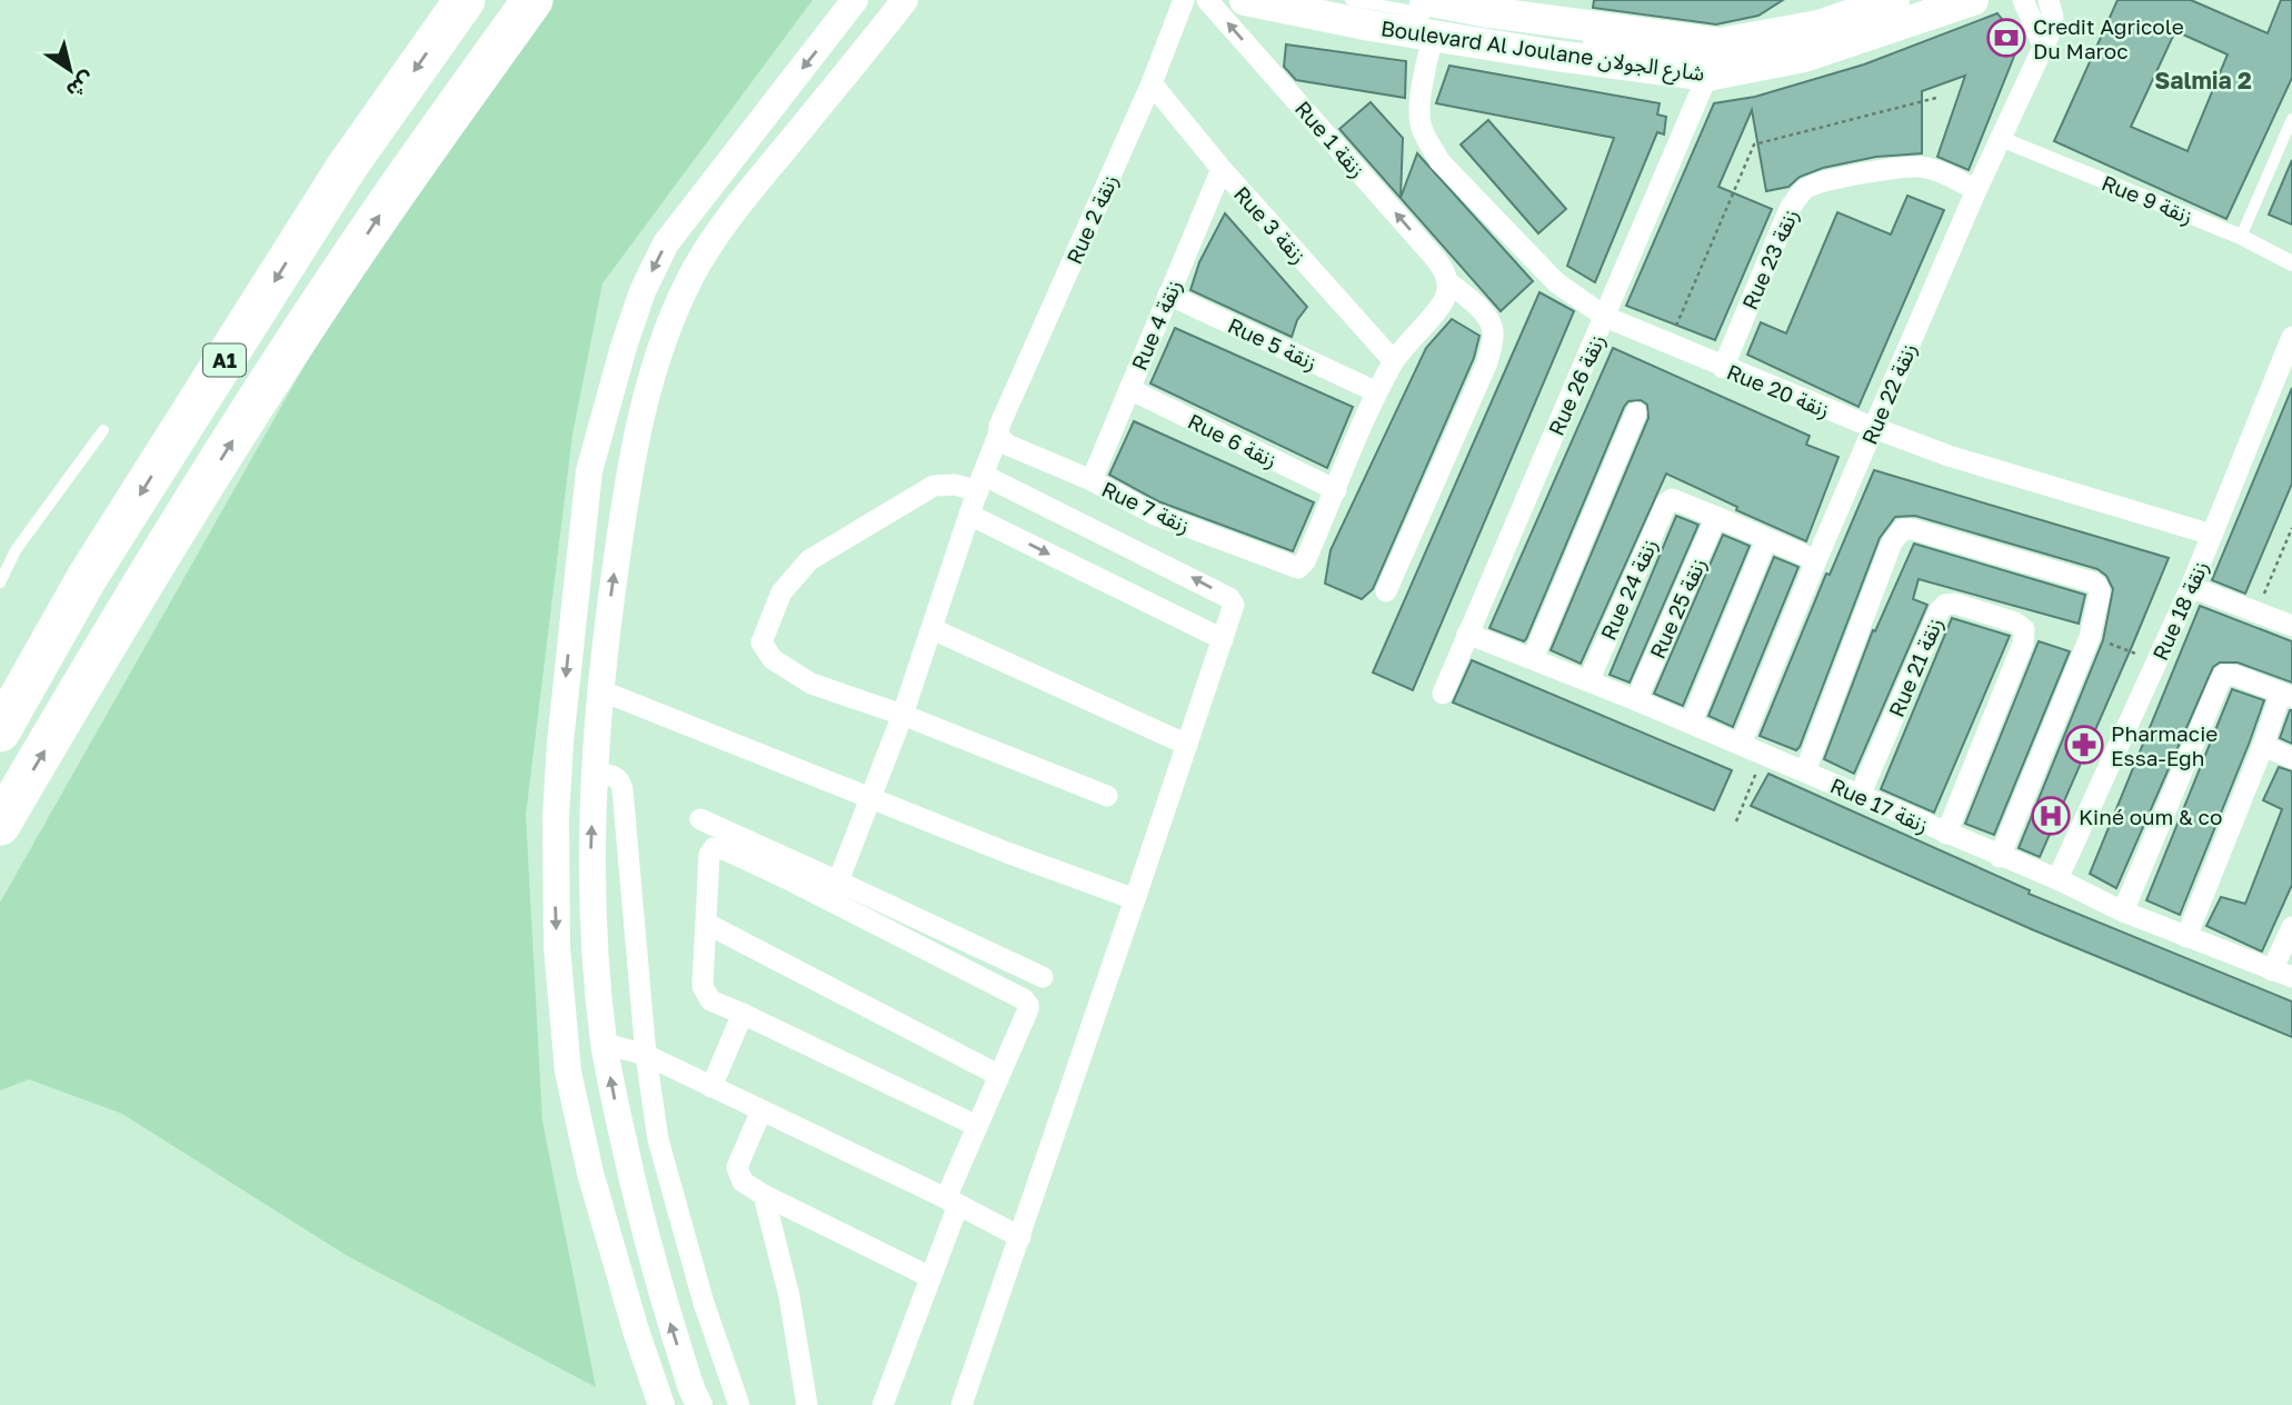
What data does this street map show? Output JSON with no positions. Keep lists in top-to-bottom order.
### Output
{
  "streets": {
    "highway": ["A1"],
    "main road": ["Boulevard Al Joulane شارع الجولان"],
    "street": [
      "Rue 1 زنقة",
      "Rue 9 زنقة",
      "Rue 2 زنقة",
      "Rue 3 زنقة",
      "Rue 23 زنقة",
      "Rue 4 زنقة",
      "Rue 5 زنقة",
      "Rue 26 زنقة",
      "Rue 20 زنقة",
      "Rue 22 زنقة",
      "Rue 6 زنقة",
      "Rue 7 زنقة",
      "Rue 24 زنقة",
      "Rue 25 زنقة",
      "Rue 18 زنقة",
      "Rue 21 زنقة",
      "Rue 17 زنقة"
    ]
  },
  "crossings": [
    ["Boulevard Al Joulane شارع الجولان", "Rue 26 زنقة"],
    ["Boulevard Al Joulane شارع الجولان", "Rue 20 زنقة"],
    ["Rue 9 زنقة", "Rue 22 زنقة"],
    ["Rue 2 زنقة", "Rue 3 زنقة"],
    ["Rue 2 زنقة", "Rue 7 زنقة"],
    ["Rue 3 زنقة", "Rue 4 زنقة"],
    ["Rue 23 زنقة", "Rue 20 زنقة"],
    ["Rue 23 زنقة", "Rue 22 زنقة"],
    ["Rue 4 زنقة", "Rue 5 زنقة"],
    ["Rue 4 زنقة", "Rue 6 زنقة"],
    ["Rue 4 زنقة", "Rue 7 زنقة"],
    ["Rue 26 زنقة", "Rue 20 زنقة"],
    ["Rue 26 زنقة", "Rue 17 زنقة"],
    ["Rue 20 زنقة", "Rue 22 زنقة"],
    ["Rue 20 زنقة", "Rue 18 زنقة"],
    ["Rue 22 زنقة", "Rue 17 زنقة"],
    ["Rue 6 زنقة", "Rue 7 زنقة"],
    ["Rue 24 زنقة", "Rue 25 زنقة"],
    ["Rue 24 زنقة", "Rue 17 زنقة"],
    ["Rue 25 زنقة", "Rue 17 زنقة"],
    ["Rue 18 زنقة", "Rue 17 زنقة"],
    ["Rue 21 زنقة", "Rue 17 زنقة"]
  ],
  "one_way": ["Rue 1 زنقة"],
  "districts": ["Salmia 2"],
  "places": {
    "bank": ["Credit Agricole Du Maroc"],
    "pharmacy": ["Pharmacie Essa-Egh"],
    "hospital": ["Kiné oum & co"]
  },
  "north": "bottom right"
}
